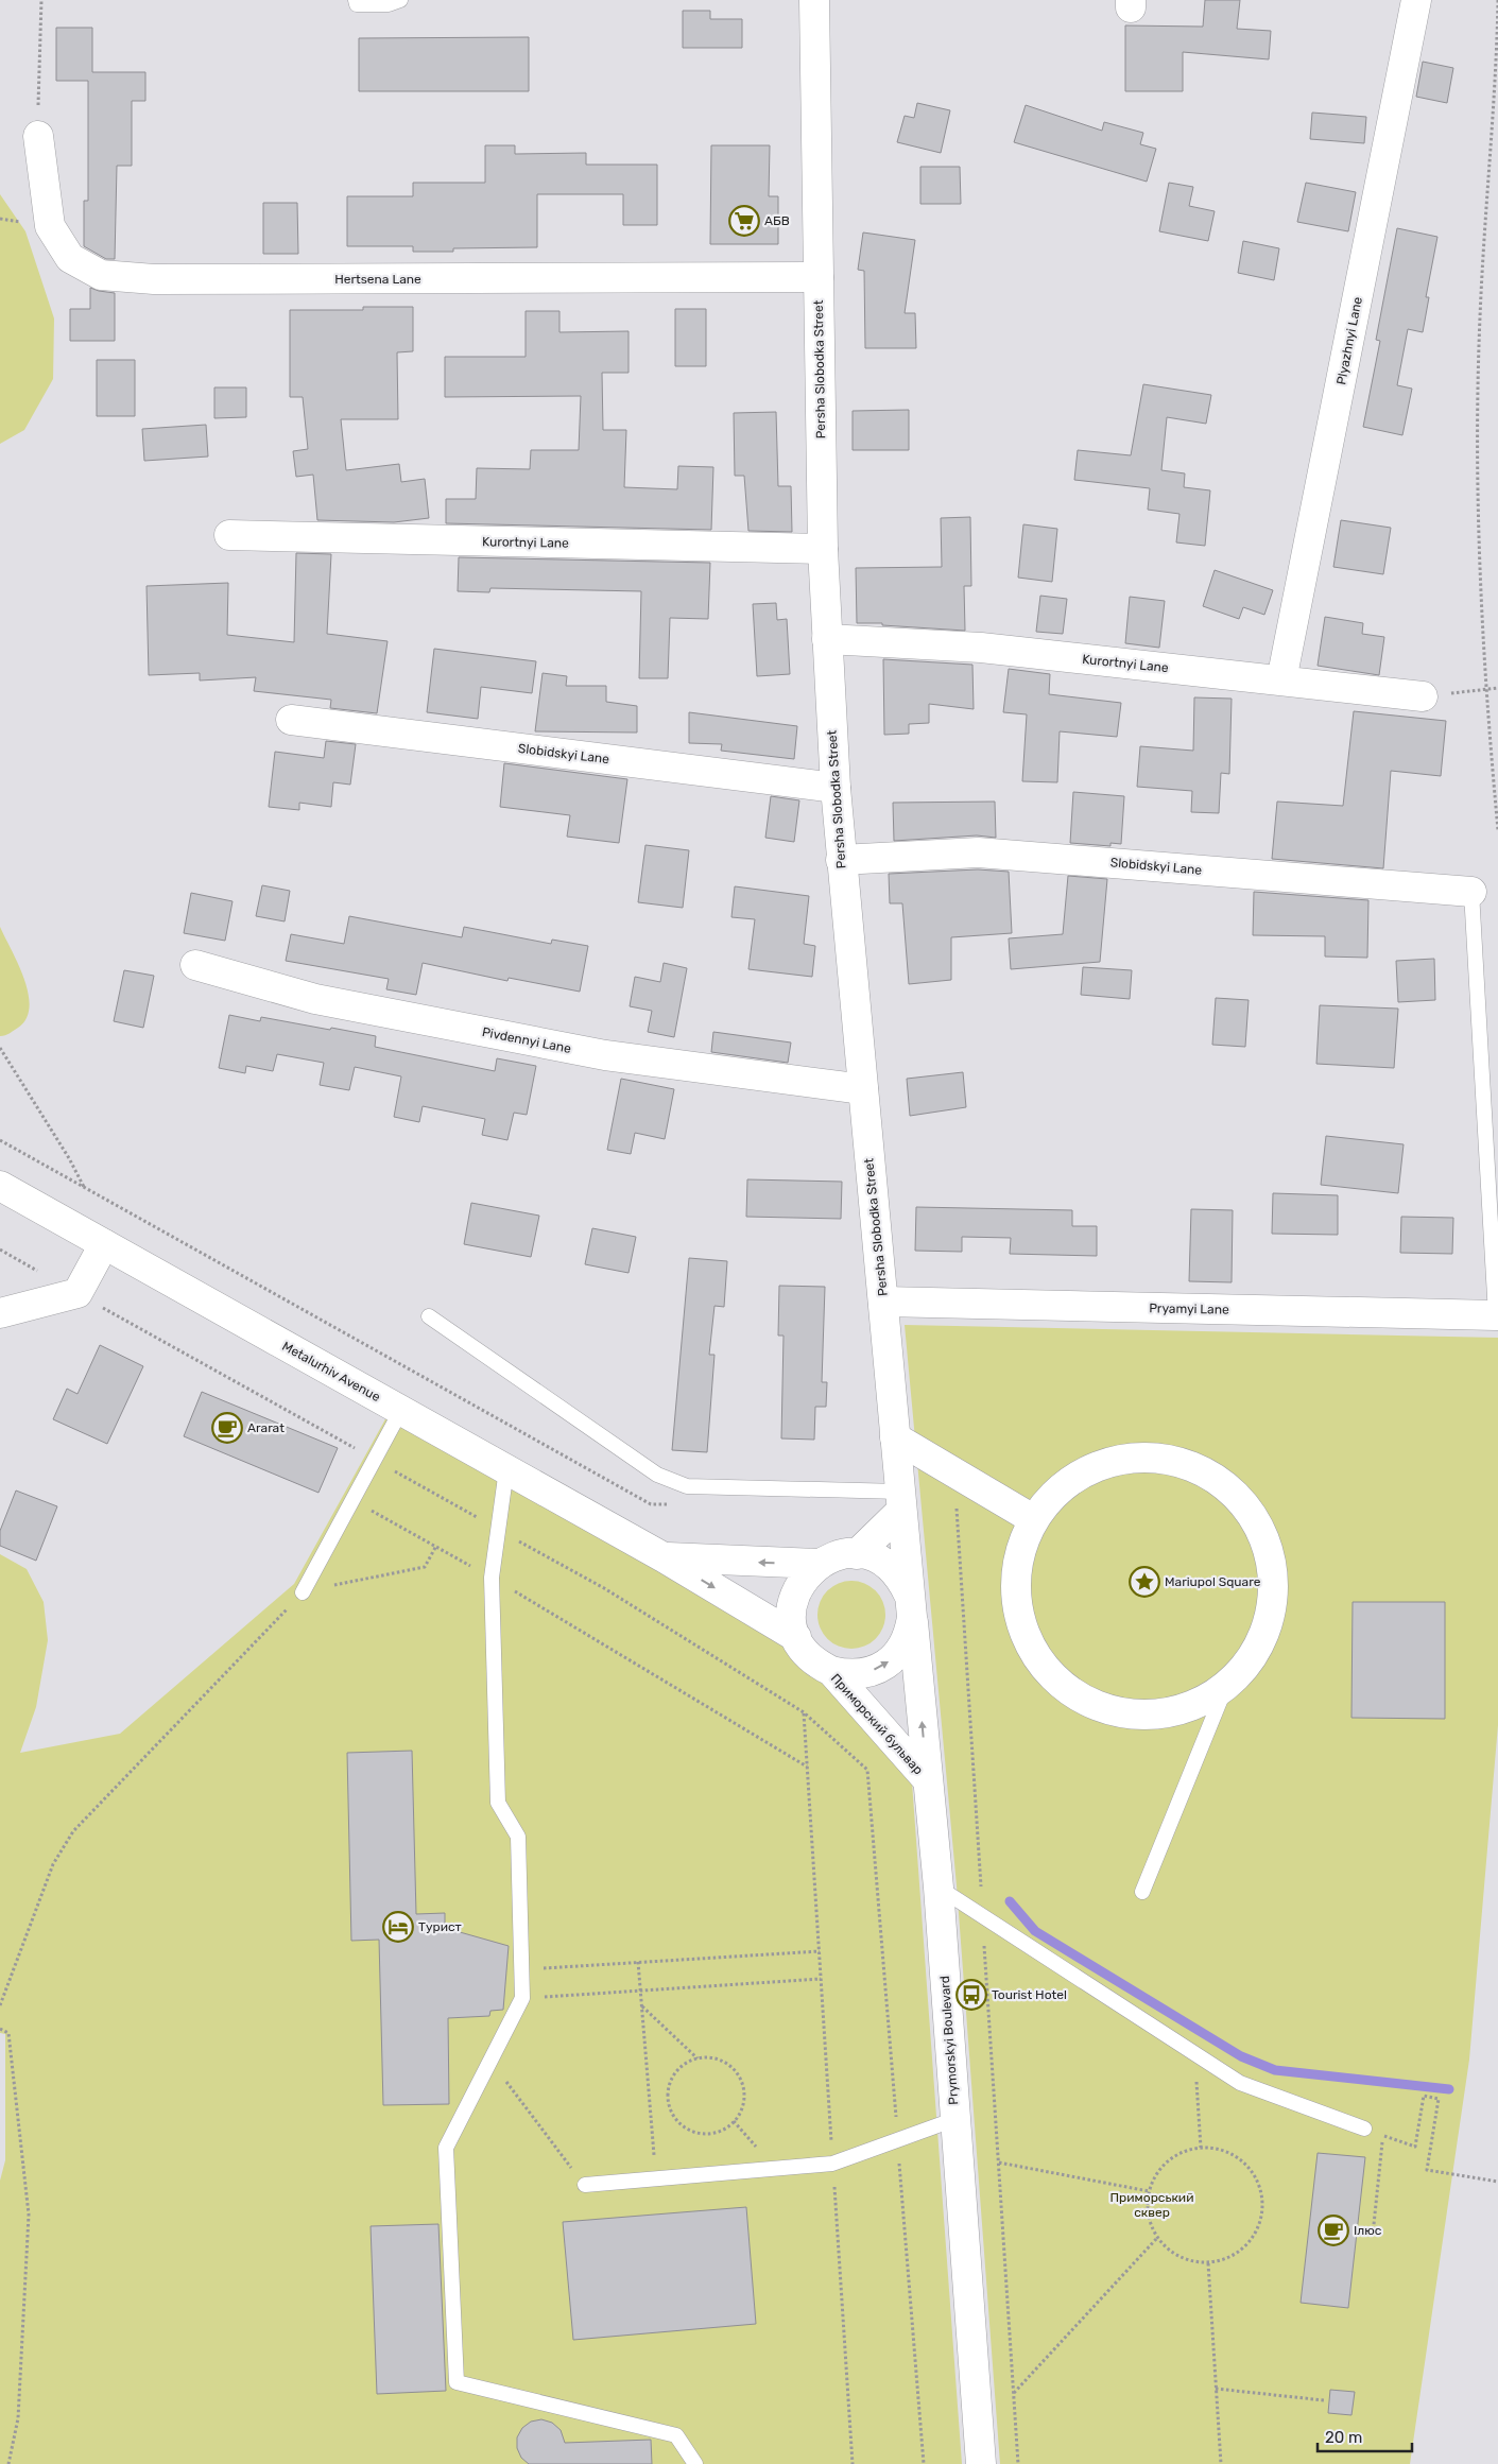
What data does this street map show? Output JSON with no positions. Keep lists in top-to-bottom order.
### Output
{
  "streets": {
    "street": [
      "Hertsena Lane",
      "Plyazhnyi Lane",
      "Persha Slobodka Street",
      "Kurortnyi Lane",
      "Slobidskyi Lane",
      "Pivdennyi Lane",
      "Pryamyi Lane",
      "Metalurhiv Avenue",
      "Приморский бульвар",
      "Prymorskyi Boulevard"
    ]
  },
  "crossings": [
    ["Hertsena Lane", "Persha Slobodka Street"],
    ["Plyazhnyi Lane", "Kurortnyi Lane"],
    ["Persha Slobodka Street", "Kurortnyi Lane"],
    ["Persha Slobodka Street", "Slobidskyi Lane"],
    ["Persha Slobodka Street", "Pivdennyi Lane"],
    ["Persha Slobodka Street", "Pryamyi Lane"],
    ["Persha Slobodka Street", "Metalurhiv Avenue"],
    ["Persha Slobodka Street", "Приморский бульвар"],
    ["Persha Slobodka Street", "Prymorskyi Boulevard"],
    ["Metalurhiv Avenue", "Приморский бульвар"],
    ["Metalurhiv Avenue", "Prymorskyi Boulevard"],
    ["Приморский бульвар", "Prymorskyi Boulevard"]
  ],
  "parks": ["Приморський сквер"],
  "places": {
    "supermarket": ["АБВ"],
    "cafe": ["Ararat", "Ілюс"],
    "place": ["Mariupol Square"],
    "hotel": ["Турист"],
    "bus stop": ["Tourist Hotel"]
  },
  "scale_bar": "20 m"
}
